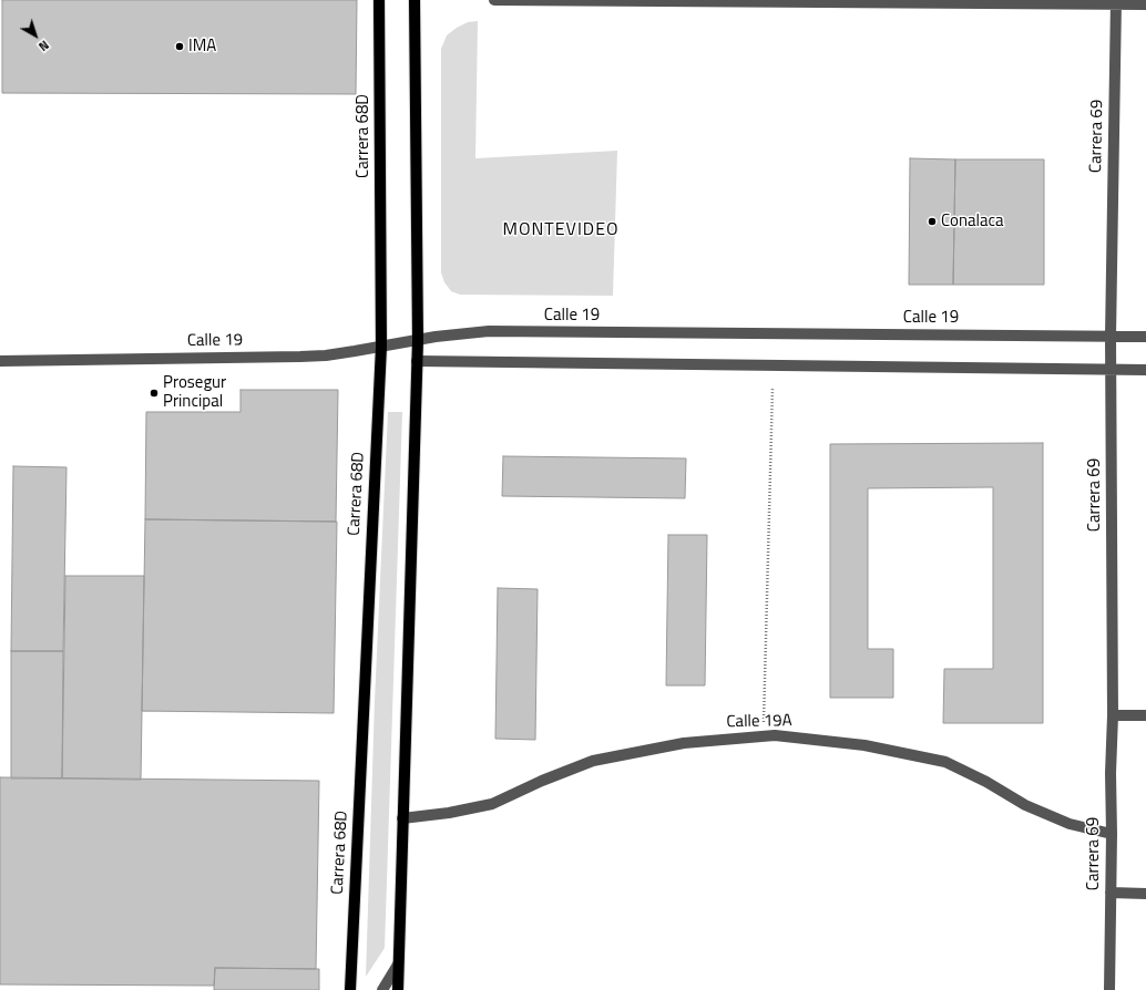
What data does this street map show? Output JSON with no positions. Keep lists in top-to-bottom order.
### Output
{
  "streets": {
    "main road": ["Carrera 68D"],
    "street": ["Carrera 69", "Calle 19", "Calle 19A"]
  },
  "crossings": [
    ["Carrera 68D", "Calle 19"],
    ["Carrera 69", "Calle 19"],
    ["Carrera 69", "Calle 19A"]
  ],
  "districts": ["MONTEVIDEO"],
  "places": ["IMA", "Conalaca", "Prosegur Principal"],
  "north": "bottom right"
}
